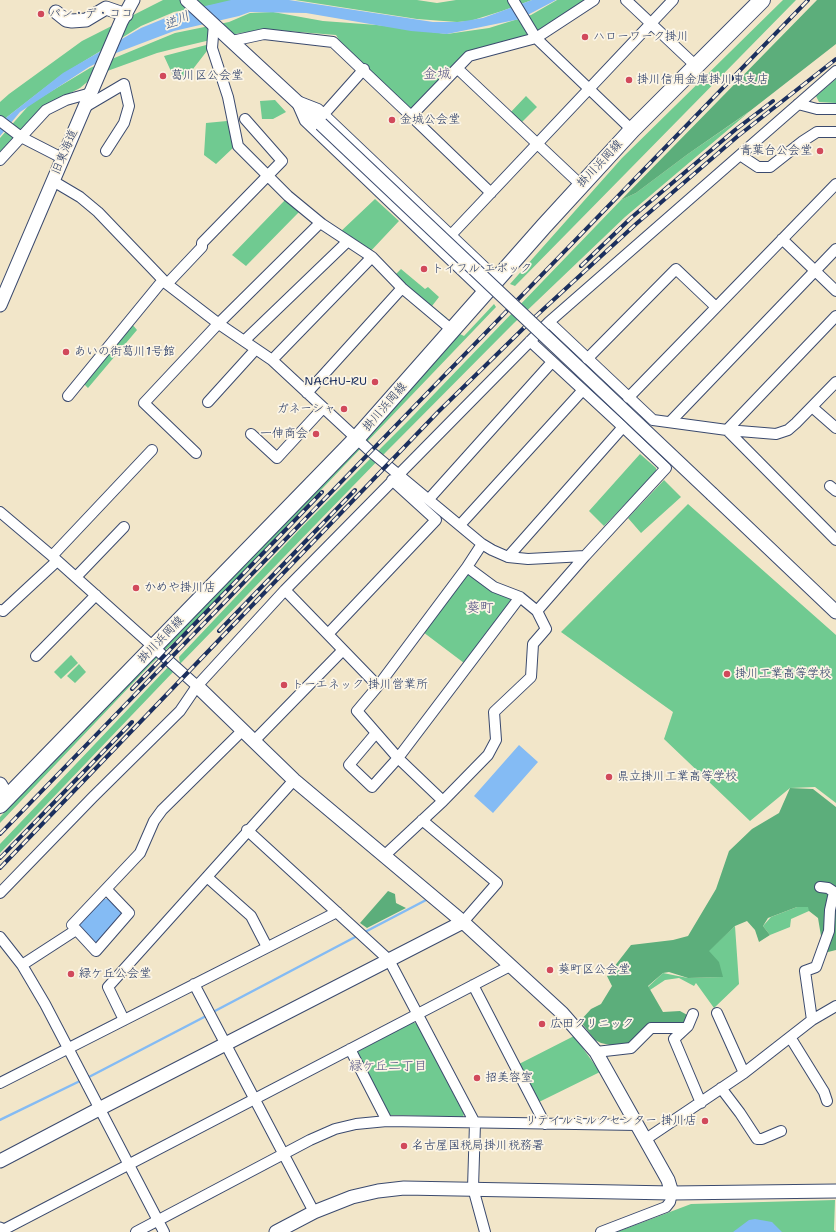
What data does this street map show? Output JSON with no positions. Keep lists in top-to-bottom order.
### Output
{
  "streets": {
    "main road": ["掛川浜岡線"],
    "street": ["旧東海道"]
  },
  "districts": ["金城", "葵町", "緑ケ丘二丁目"],
  "water": ["逆川"],
  "places": [
    "パン・デ・ココ",
    "ハローワーク掛川",
    "葛川区公会堂",
    "掛川信用金庫掛川東支店",
    "金城公会堂",
    "青葉台公会堂",
    "トイフル エポック",
    "あいの街葛川1号館",
    "NACHU-RU",
    "ガネーシャ",
    "一伸商会",
    "かめや掛川店",
    "掛川工業高等学校",
    "トーエネック 掛川営業所",
    "県立掛川工業高等学校",
    "葵町区公会堂",
    "緑ケ丘公会堂",
    "広田クリニック",
    "招美容室",
    "リテイルミルクセンター 掛川店",
    "名古屋国税局掛川税務署"
  ]
}
